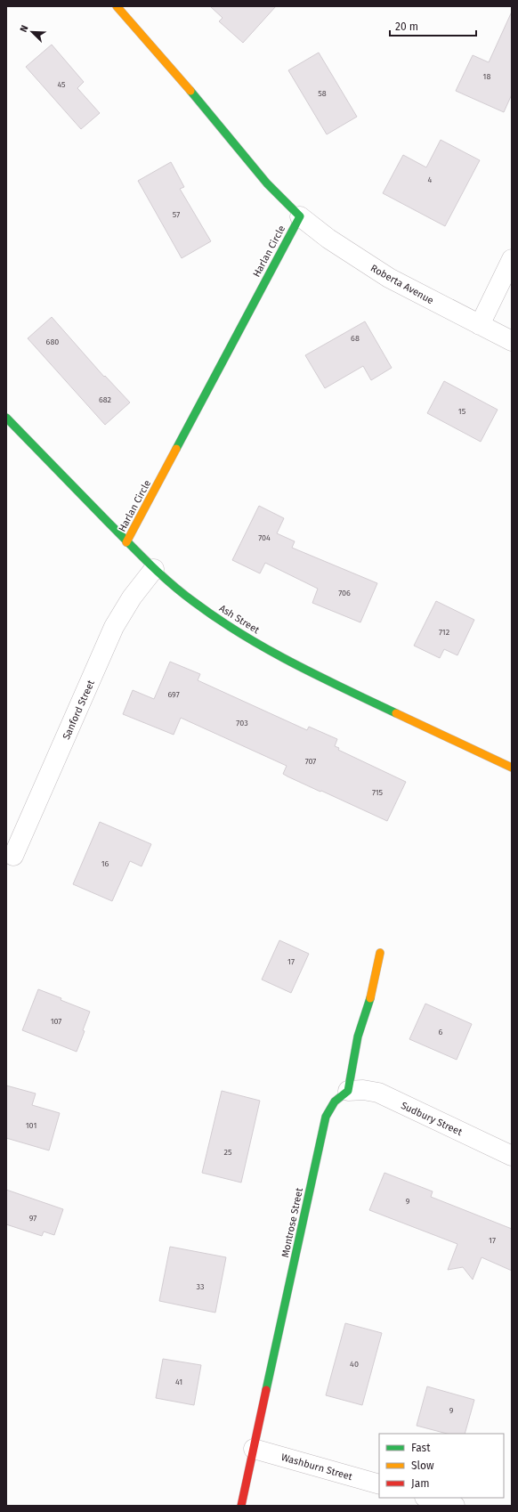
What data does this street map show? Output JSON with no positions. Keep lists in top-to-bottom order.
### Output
{
  "streets": {
    "street": [
      "Harlan Circle",
      "Roberta Avenue",
      "Ash Street",
      "Sanford Street",
      "Sudbury Street",
      "Montrose Street",
      "Washburn Street"
    ]
  },
  "crossings": [
    ["Harlan Circle", "Roberta Avenue"],
    ["Harlan Circle", "Ash Street"],
    ["Ash Street", "Sanford Street"],
    ["Sudbury Street", "Montrose Street"],
    ["Montrose Street", "Washburn Street"]
  ],
  "house_numbers": [
    "18",
    "45",
    "58",
    "4",
    "57",
    "68",
    "680",
    "682",
    "15",
    "704",
    "706",
    "712",
    "697",
    "703",
    "707",
    "715",
    "16",
    "17",
    "107",
    "6",
    "101",
    "25",
    "9",
    "97",
    "17",
    "33",
    "40",
    "41",
    "9"
  ],
  "legend": ["Fast", "Slow", "Jam"],
  "scale_bar": "20 m",
  "north": "top left"
}
